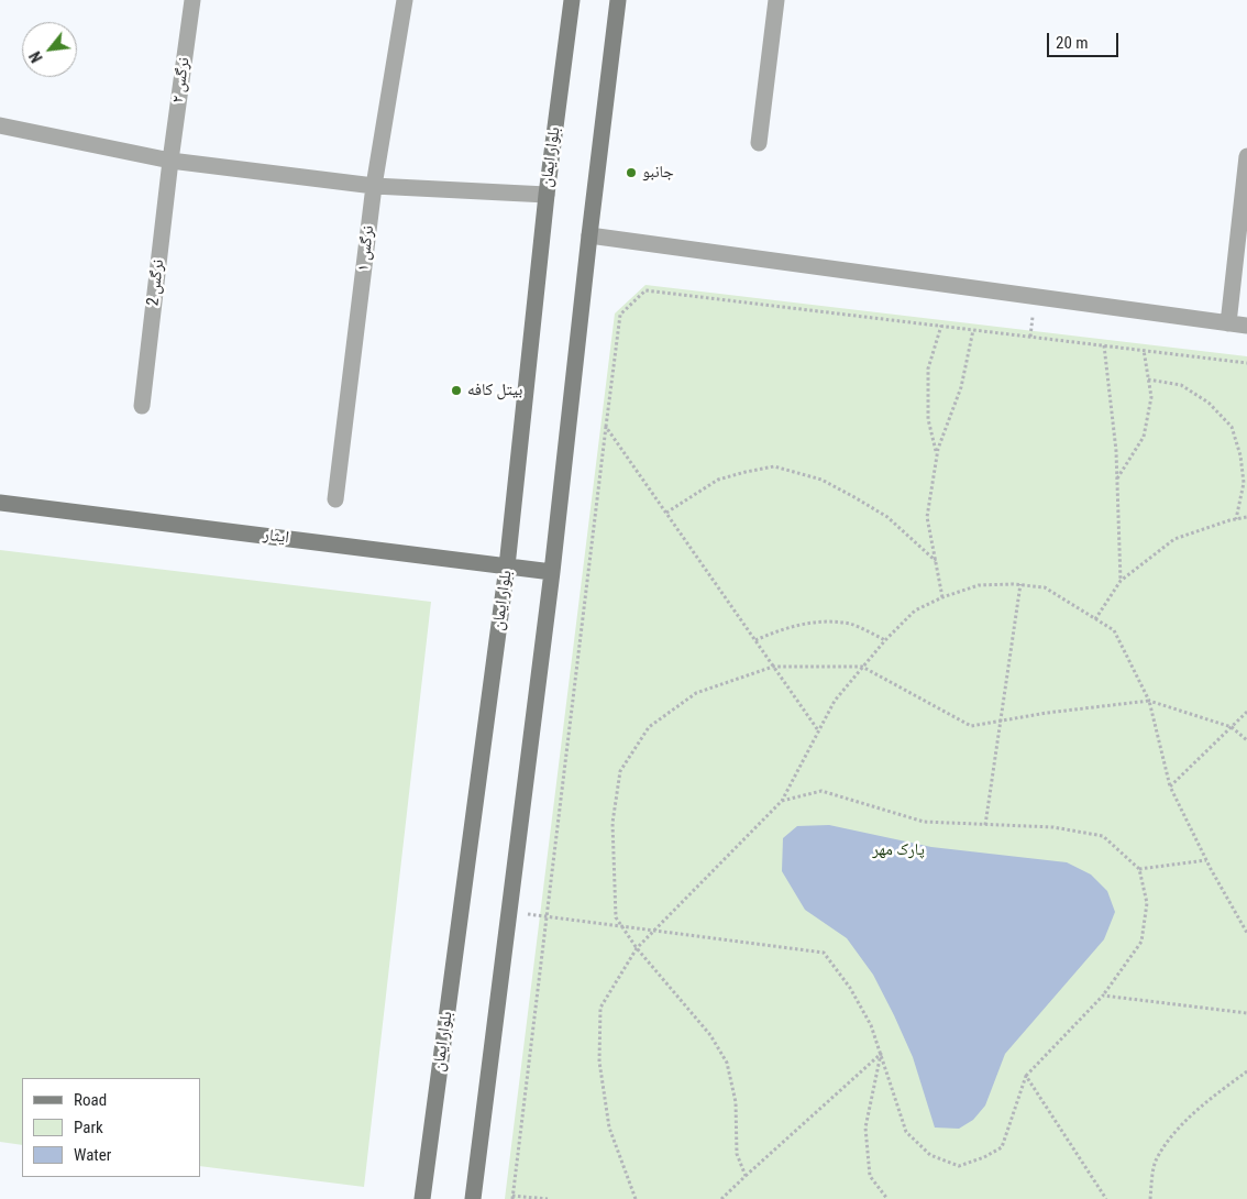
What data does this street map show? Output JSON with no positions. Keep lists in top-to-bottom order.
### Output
{
  "streets": {
    "street": [
      "نرگس ۲",
      "بلوار ایمان",
      "نرگس ۱",
      "نرگس 2",
      "ایثار"
    ]
  },
  "crossings": [
    ["نرگس ۲", "نرگس 2"],
    ["بلوار ایمان", "ایثار"]
  ],
  "parks": ["پارک مهر"],
  "places": ["جانبو", "بیتل کافه"],
  "legend": ["Road", "Park", "Water"],
  "scale_bar": "20 m",
  "north": "bottom left"
}
